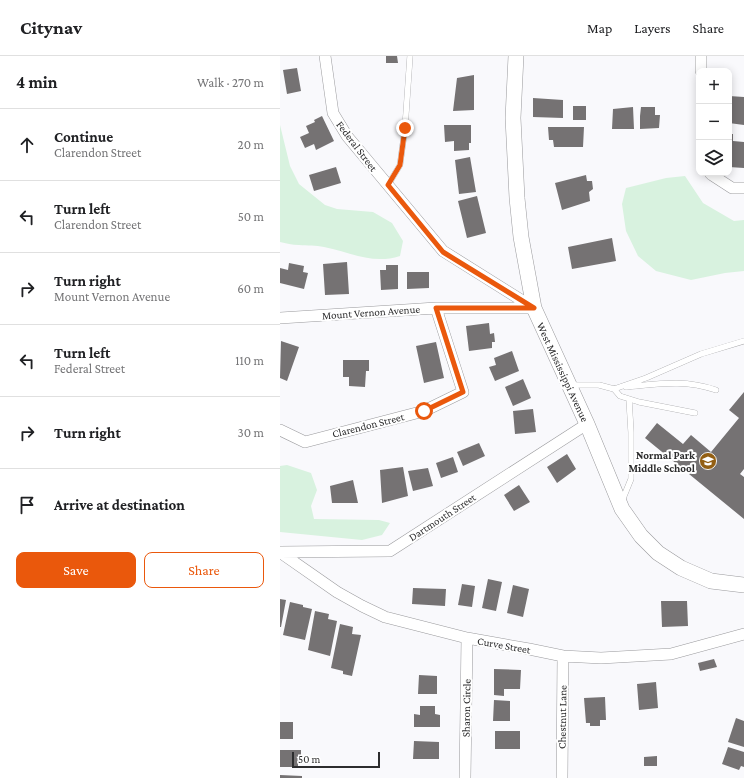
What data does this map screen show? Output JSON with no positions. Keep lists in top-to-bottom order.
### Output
{
  "streets": {
    "street": [
      "Federal Street",
      "Mount Vernon Avenue",
      "West Mississippi Avenue",
      "Clarendon Street",
      "Dartmouth Street",
      "Curve Street",
      "Sharon Circle",
      "Chestnut Lane"
    ]
  },
  "crossings": [
    ["Federal Street", "Mount Vernon Avenue"],
    ["Federal Street", "West Mississippi Avenue"],
    ["Mount Vernon Avenue", "West Mississippi Avenue"],
    ["Mount Vernon Avenue", "Clarendon Street"],
    ["West Mississippi Avenue", "Dartmouth Street"],
    ["Dartmouth Street", "Curve Street"],
    ["Curve Street", "Sharon Circle"],
    ["Curve Street", "Chestnut Lane"]
  ],
  "places": {
    "school or university": ["Normal Park Middle School"]
  },
  "scale_bar": "50 m",
  "page": {
    "header": "Citynav",
    "nav": ["Map", "Layers", "Share"],
    "heading": ["4 min", "Walk · 270 m"],
    "map_buttons": ["+", "−"],
    "list": [
      ["Continue", "Clarendon Street", "20 m"],
      ["Turn left", "Clarendon Street", "50 m"],
      ["Turn right", "Mount Vernon Avenue", "60 m"],
      ["Turn left", "Federal Street", "110 m"],
      ["Turn right", "30 m"],
      "Arrive at destination"
    ],
    "buttons": ["Save", "Share"],
    "scale": "50 m"
  }
}
